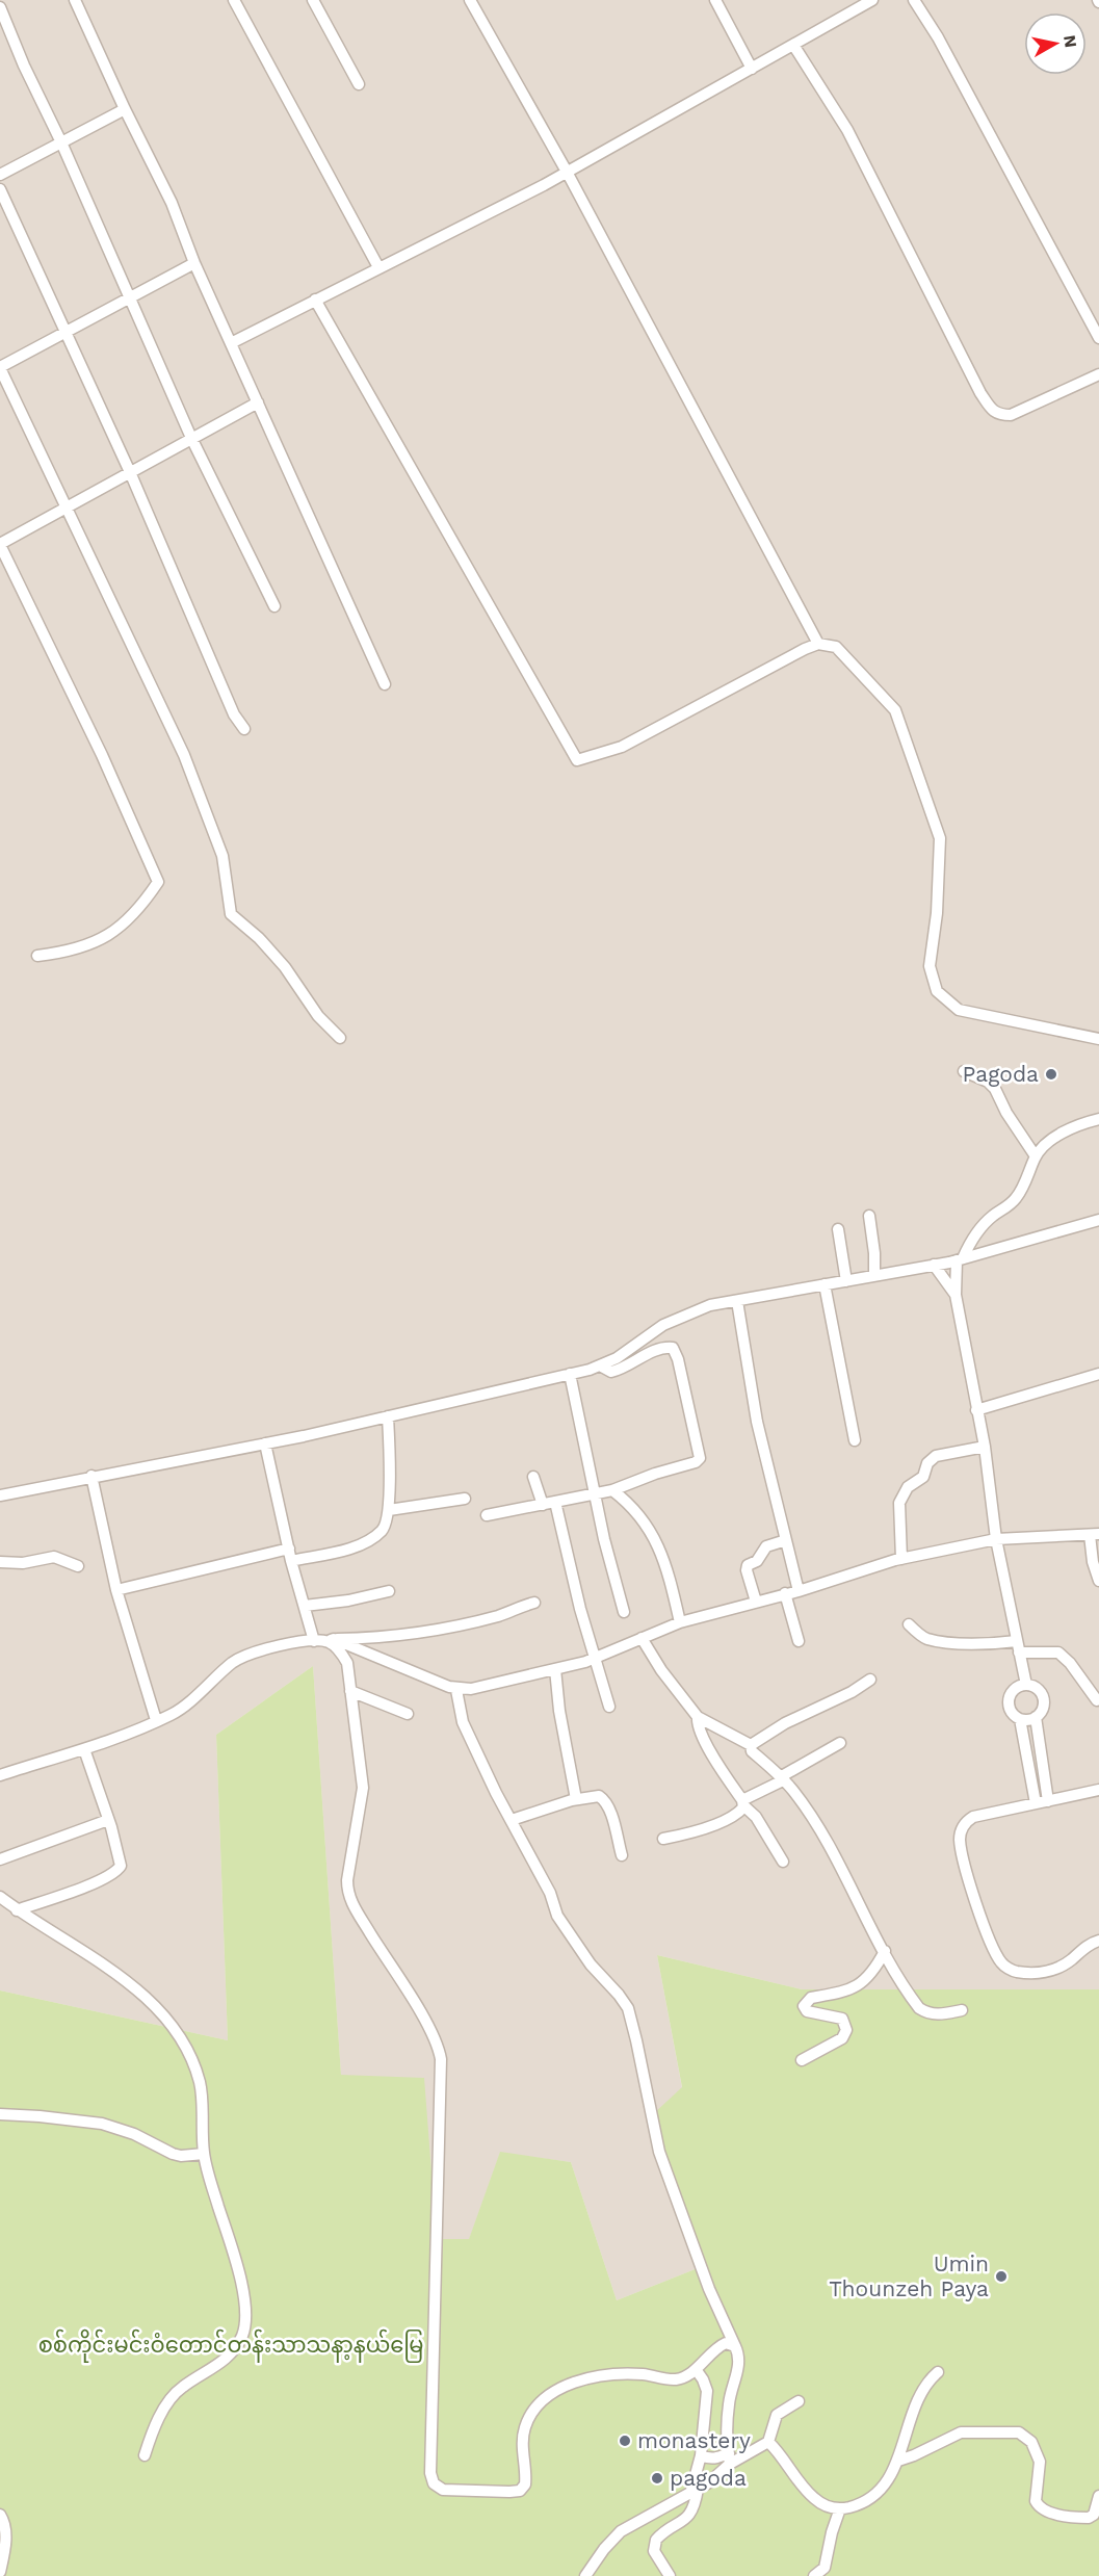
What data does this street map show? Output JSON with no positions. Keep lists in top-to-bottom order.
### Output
{
  "parks": ["စစ်ကိုင်းမင်းဝံတောင်တန်းသာသနာ့နယ်မြေ"],
  "places": [
    "Pagoda",
    "Umin Thounzeh Paya",
    "monastery",
    "pagoda"
  ],
  "north": "right"
}
